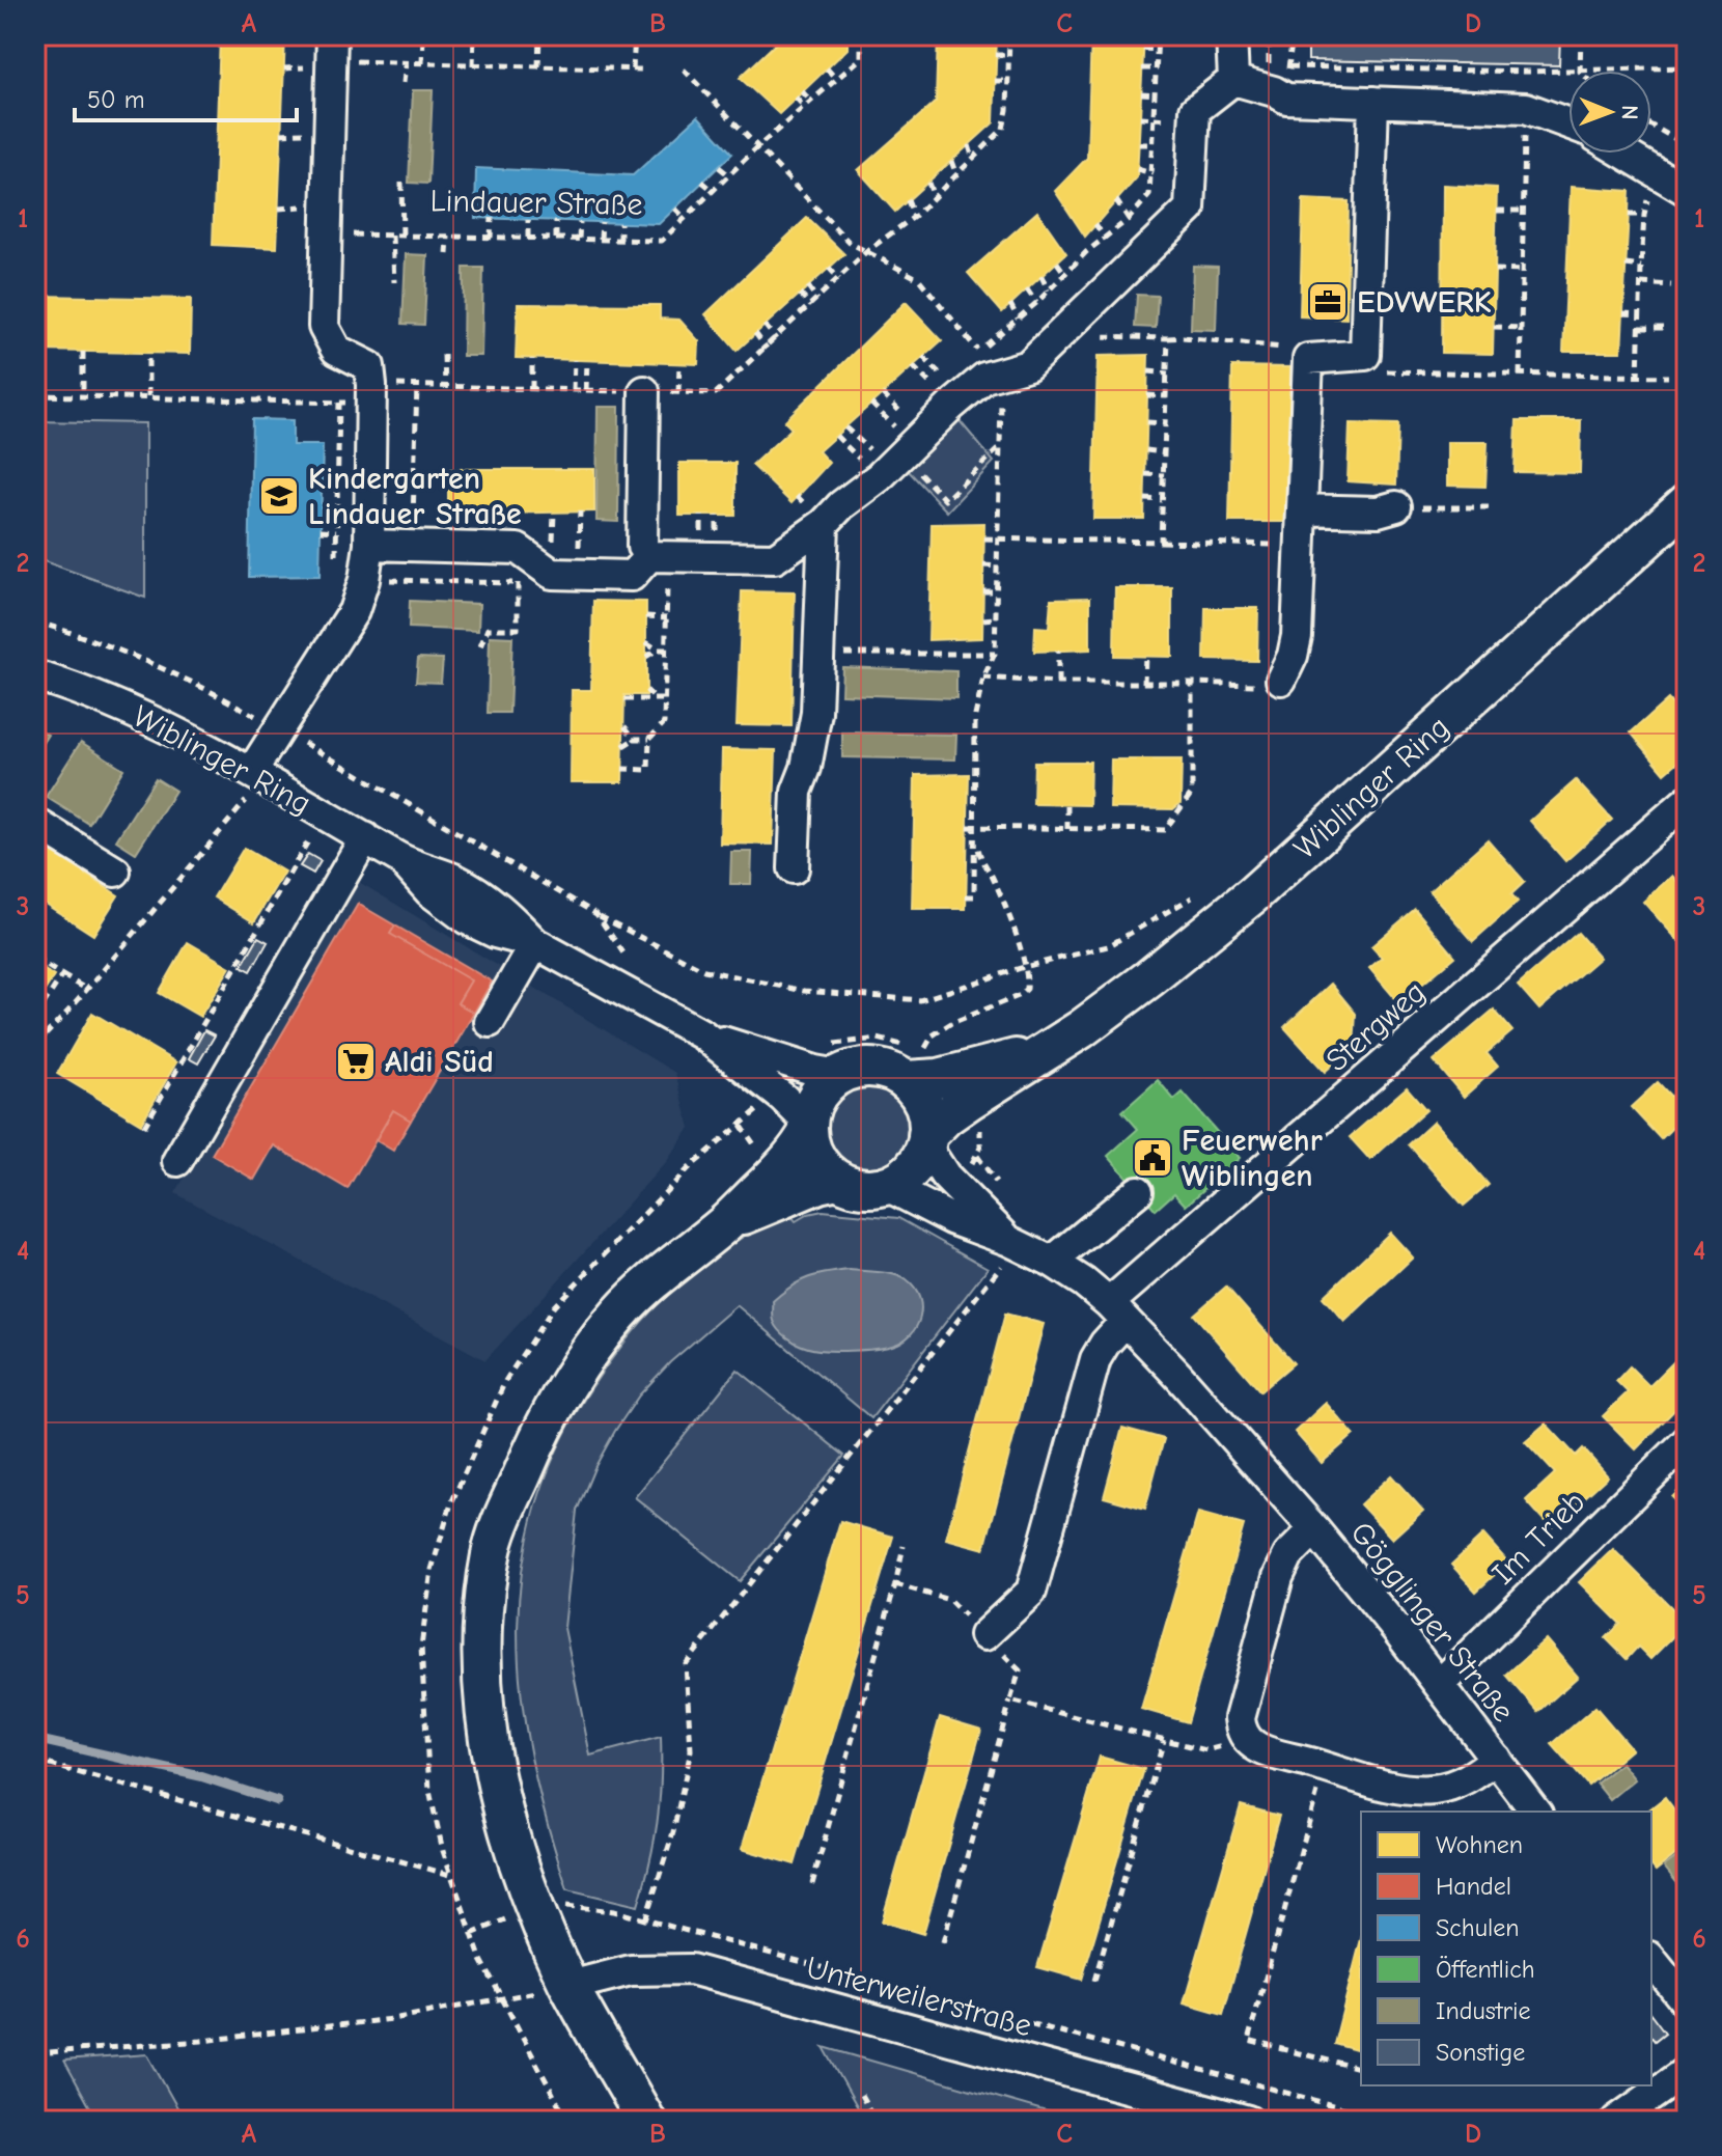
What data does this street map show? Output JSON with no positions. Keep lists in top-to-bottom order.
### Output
{
  "streets": {
    "main road": ["Wiblinger Ring"],
    "street": [
      "Stergweg",
      "Im Trieb",
      "Gögglinger Straße",
      "Unterweilerstraße"
    ],
    "path": ["Lindauer Straße"]
  },
  "crossings": [
    ["Wiblinger Ring", "Gögglinger Straße"],
    ["Stergweg", "Gögglinger Straße"],
    ["Im Trieb", "Gögglinger Straße"]
  ],
  "places": {
    "office": ["EDVWERK"],
    "school or university": ["Kindergarten Lindauer Straße"],
    "supermarket": ["Aldi Süd"],
    "public building": ["Feuerwehr Wiblingen"]
  },
  "legend": [
    "Wohnen",
    "Handel",
    "Schulen",
    "Öffentlich",
    "Industrie",
    "Sonstige"
  ],
  "scale_bar": "50 m",
  "north": "right",
  "grid": {
    "columns": [
      "A",
      "B",
      "C",
      "D"
    ],
    "rows": [
      "1",
      "2",
      "3",
      "4",
      "5",
      "6"
    ]
  }
}
